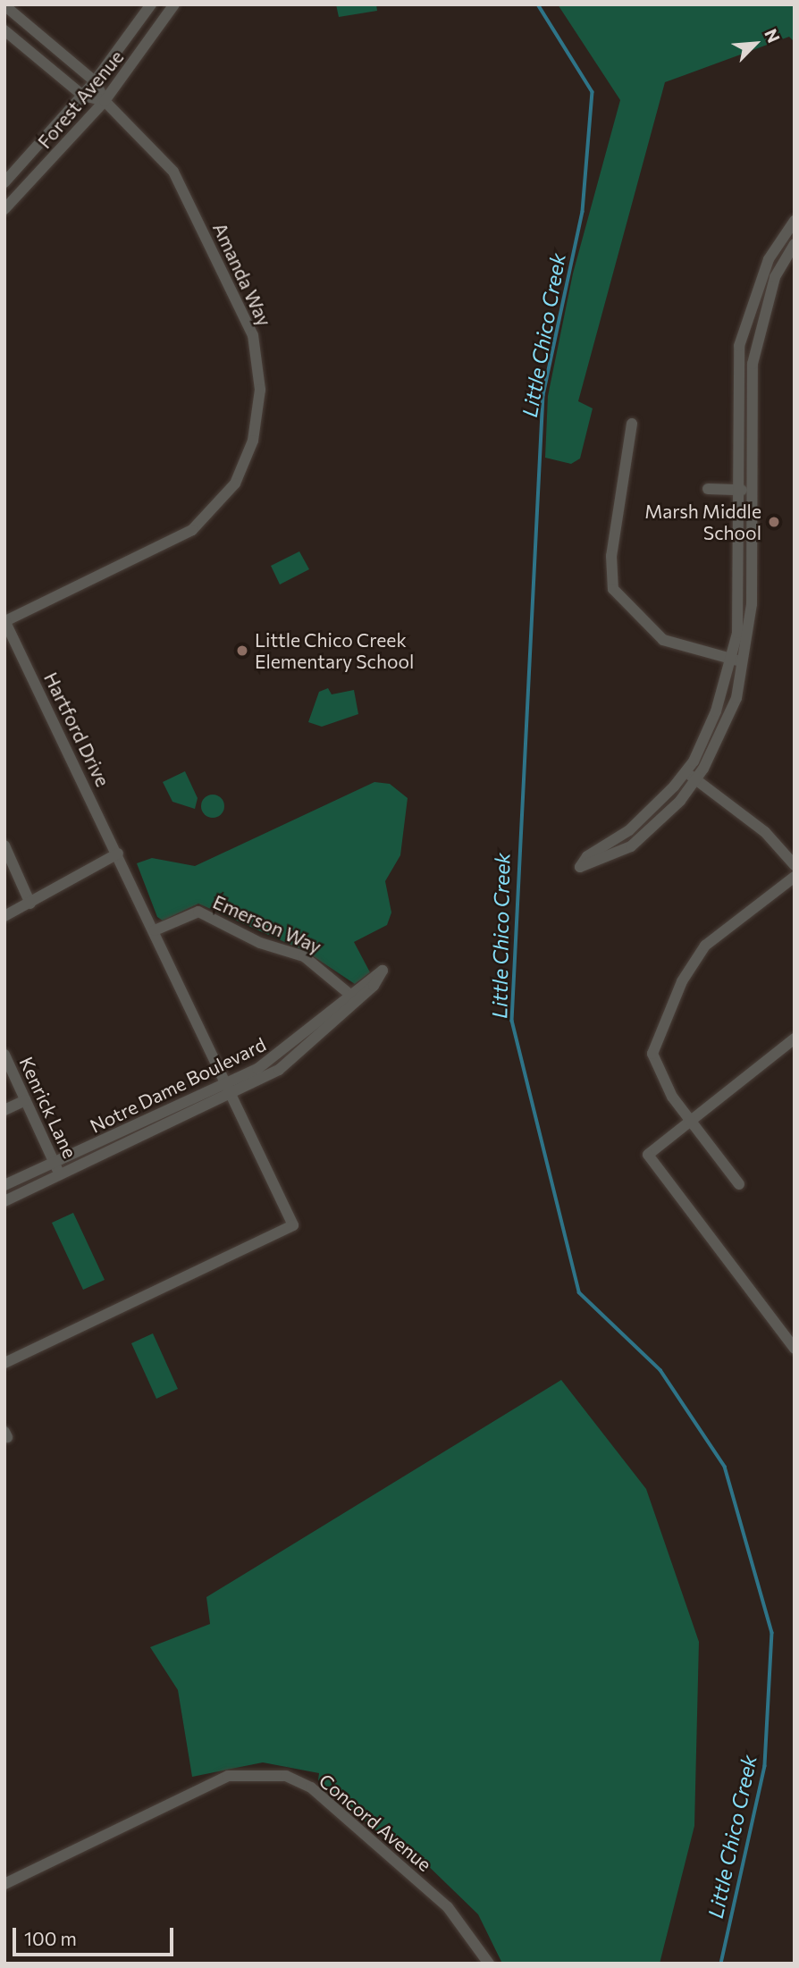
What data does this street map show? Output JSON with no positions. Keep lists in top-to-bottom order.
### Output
{
  "streets": {
    "street": [
      "Forest Avenue",
      "Amanda Way",
      "Hartford Drive",
      "Emerson Way",
      "Notre Dame Boulevard",
      "Kenrick Lane",
      "Concord Avenue"
    ]
  },
  "crossings": [
    ["Forest Avenue", "Amanda Way"],
    ["Amanda Way", "Hartford Drive"],
    ["Hartford Drive", "Emerson Way"],
    ["Hartford Drive", "Notre Dame Boulevard"],
    ["Emerson Way", "Notre Dame Boulevard"],
    ["Notre Dame Boulevard", "Kenrick Lane"]
  ],
  "water": ["Little Chico Creek"],
  "places": ["Marsh Middle School", "Little Chico Creek Elementary School"],
  "scale_bar": "100 m",
  "north": "top right"
}
